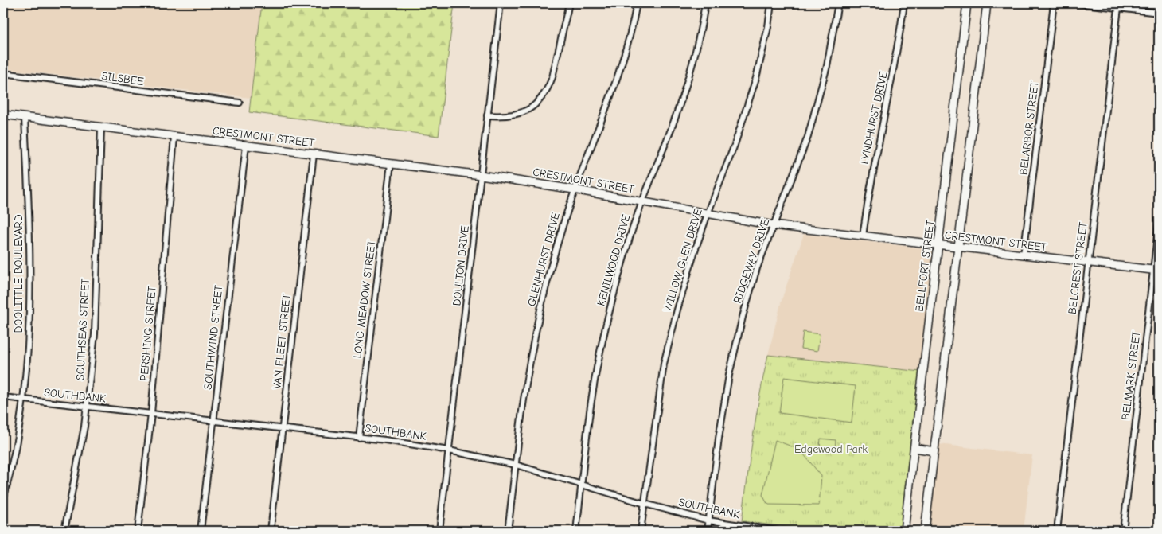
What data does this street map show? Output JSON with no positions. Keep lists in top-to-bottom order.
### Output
{
  "streets": {
    "street": [
      "SILSBEE",
      "LYNDHURST DRIVE",
      "BELARBOR STREET",
      "CRESTMONT STREET",
      "GLENHURST DRIVE",
      "KENILWOOD DRIVE",
      "WILLOW GLEN DRIVE",
      "RIDGEWAY DRIVE",
      "DOULTON DRIVE",
      "BELLFORT STREET",
      "BELCREST STREET",
      "DOOLITTLE BOULEVARD",
      "LONG MEADOW STREET",
      "SOUTHSEAS STREET",
      "PERSHING STREET",
      "SOUTHWIND STREET",
      "VAN FLEET STREET",
      "BELMARK STREET",
      "SOUTHBANK"
    ]
  },
  "crossings": [
    ["LYNDHURST DRIVE", "CRESTMONT STREET"],
    ["BELARBOR STREET", "CRESTMONT STREET"],
    ["CRESTMONT STREET", "GLENHURST DRIVE"],
    ["CRESTMONT STREET", "KENILWOOD DRIVE"],
    ["CRESTMONT STREET", "WILLOW GLEN DRIVE"],
    ["CRESTMONT STREET", "RIDGEWAY DRIVE"],
    ["CRESTMONT STREET", "DOULTON DRIVE"],
    ["CRESTMONT STREET", "BELLFORT STREET"],
    ["CRESTMONT STREET", "BELCREST STREET"],
    ["CRESTMONT STREET", "DOOLITTLE BOULEVARD"],
    ["CRESTMONT STREET", "LONG MEADOW STREET"],
    ["CRESTMONT STREET", "SOUTHSEAS STREET"],
    ["CRESTMONT STREET", "PERSHING STREET"],
    ["CRESTMONT STREET", "SOUTHWIND STREET"],
    ["CRESTMONT STREET", "VAN FLEET STREET"],
    ["CRESTMONT STREET", "BELMARK STREET"],
    ["GLENHURST DRIVE", "SOUTHBANK"],
    ["KENILWOOD DRIVE", "SOUTHBANK"],
    ["WILLOW GLEN DRIVE", "SOUTHBANK"],
    ["RIDGEWAY DRIVE", "SOUTHBANK"],
    ["DOULTON DRIVE", "SOUTHBANK"],
    ["DOOLITTLE BOULEVARD", "SOUTHBANK"],
    ["LONG MEADOW STREET", "SOUTHBANK"],
    ["SOUTHSEAS STREET", "SOUTHBANK"],
    ["PERSHING STREET", "SOUTHBANK"],
    ["SOUTHWIND STREET", "SOUTHBANK"],
    ["VAN FLEET STREET", "SOUTHBANK"]
  ],
  "parks": ["Edgewood Park"]
}
